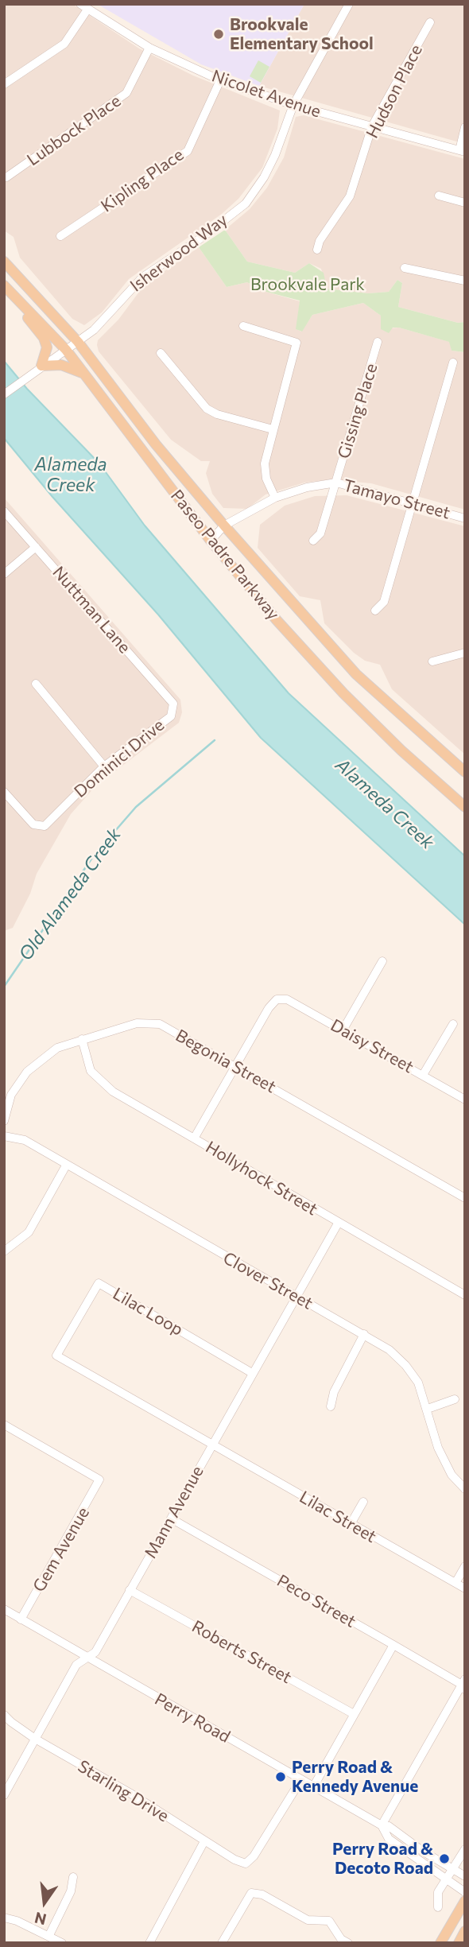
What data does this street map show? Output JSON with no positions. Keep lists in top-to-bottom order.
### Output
{
  "streets": {
    "main road": ["Paseo Padre Parkway"],
    "street": [
      "Hudson Place",
      "Nicolet Avenue",
      "Lubbock Place",
      "Kipling Place",
      "Isherwood Way",
      "Gissing Place",
      "Tamayo Street",
      "Nuttman Lane",
      "Dominici Drive",
      "Daisy Street",
      "Begonia Street",
      "Hollyhock Street",
      "Clover Street",
      "Lilac Loop",
      "Mann Avenue",
      "Lilac Street",
      "Gem Avenue",
      "Peco Street",
      "Roberts Street",
      "Perry Road",
      "Starling Drive"
    ]
  },
  "crossings": [
    ["Hudson Place", "Nicolet Avenue"],
    ["Nicolet Avenue", "Lubbock Place"],
    ["Nicolet Avenue", "Kipling Place"],
    ["Nicolet Avenue", "Isherwood Way"],
    ["Isherwood Way", "Paseo Padre Parkway"],
    ["Gissing Place", "Tamayo Street"],
    ["Tamayo Street", "Paseo Padre Parkway"],
    ["Nuttman Lane", "Dominici Drive"],
    ["Daisy Street", "Begonia Street"],
    ["Begonia Street", "Hollyhock Street"],
    ["Hollyhock Street", "Mann Avenue"],
    ["Clover Street", "Mann Avenue"],
    ["Lilac Loop", "Mann Avenue"],
    ["Lilac Loop", "Lilac Street"],
    ["Mann Avenue", "Lilac Street"],
    ["Mann Avenue", "Peco Street"],
    ["Mann Avenue", "Roberts Street"],
    ["Mann Avenue", "Perry Road"],
    ["Mann Avenue", "Starling Drive"],
    ["Gem Avenue", "Perry Road"],
    ["Perry Road", "Starling Drive"]
  ],
  "water": ["Alameda Creek", "Old Alameda Creek"],
  "parks": ["Brookvale Park"],
  "places": ["Brookvale Elementary School", "Perry Road & Kennedy Avenue", "Perry Road & Decoto Road"],
  "north": "bottom"
}
